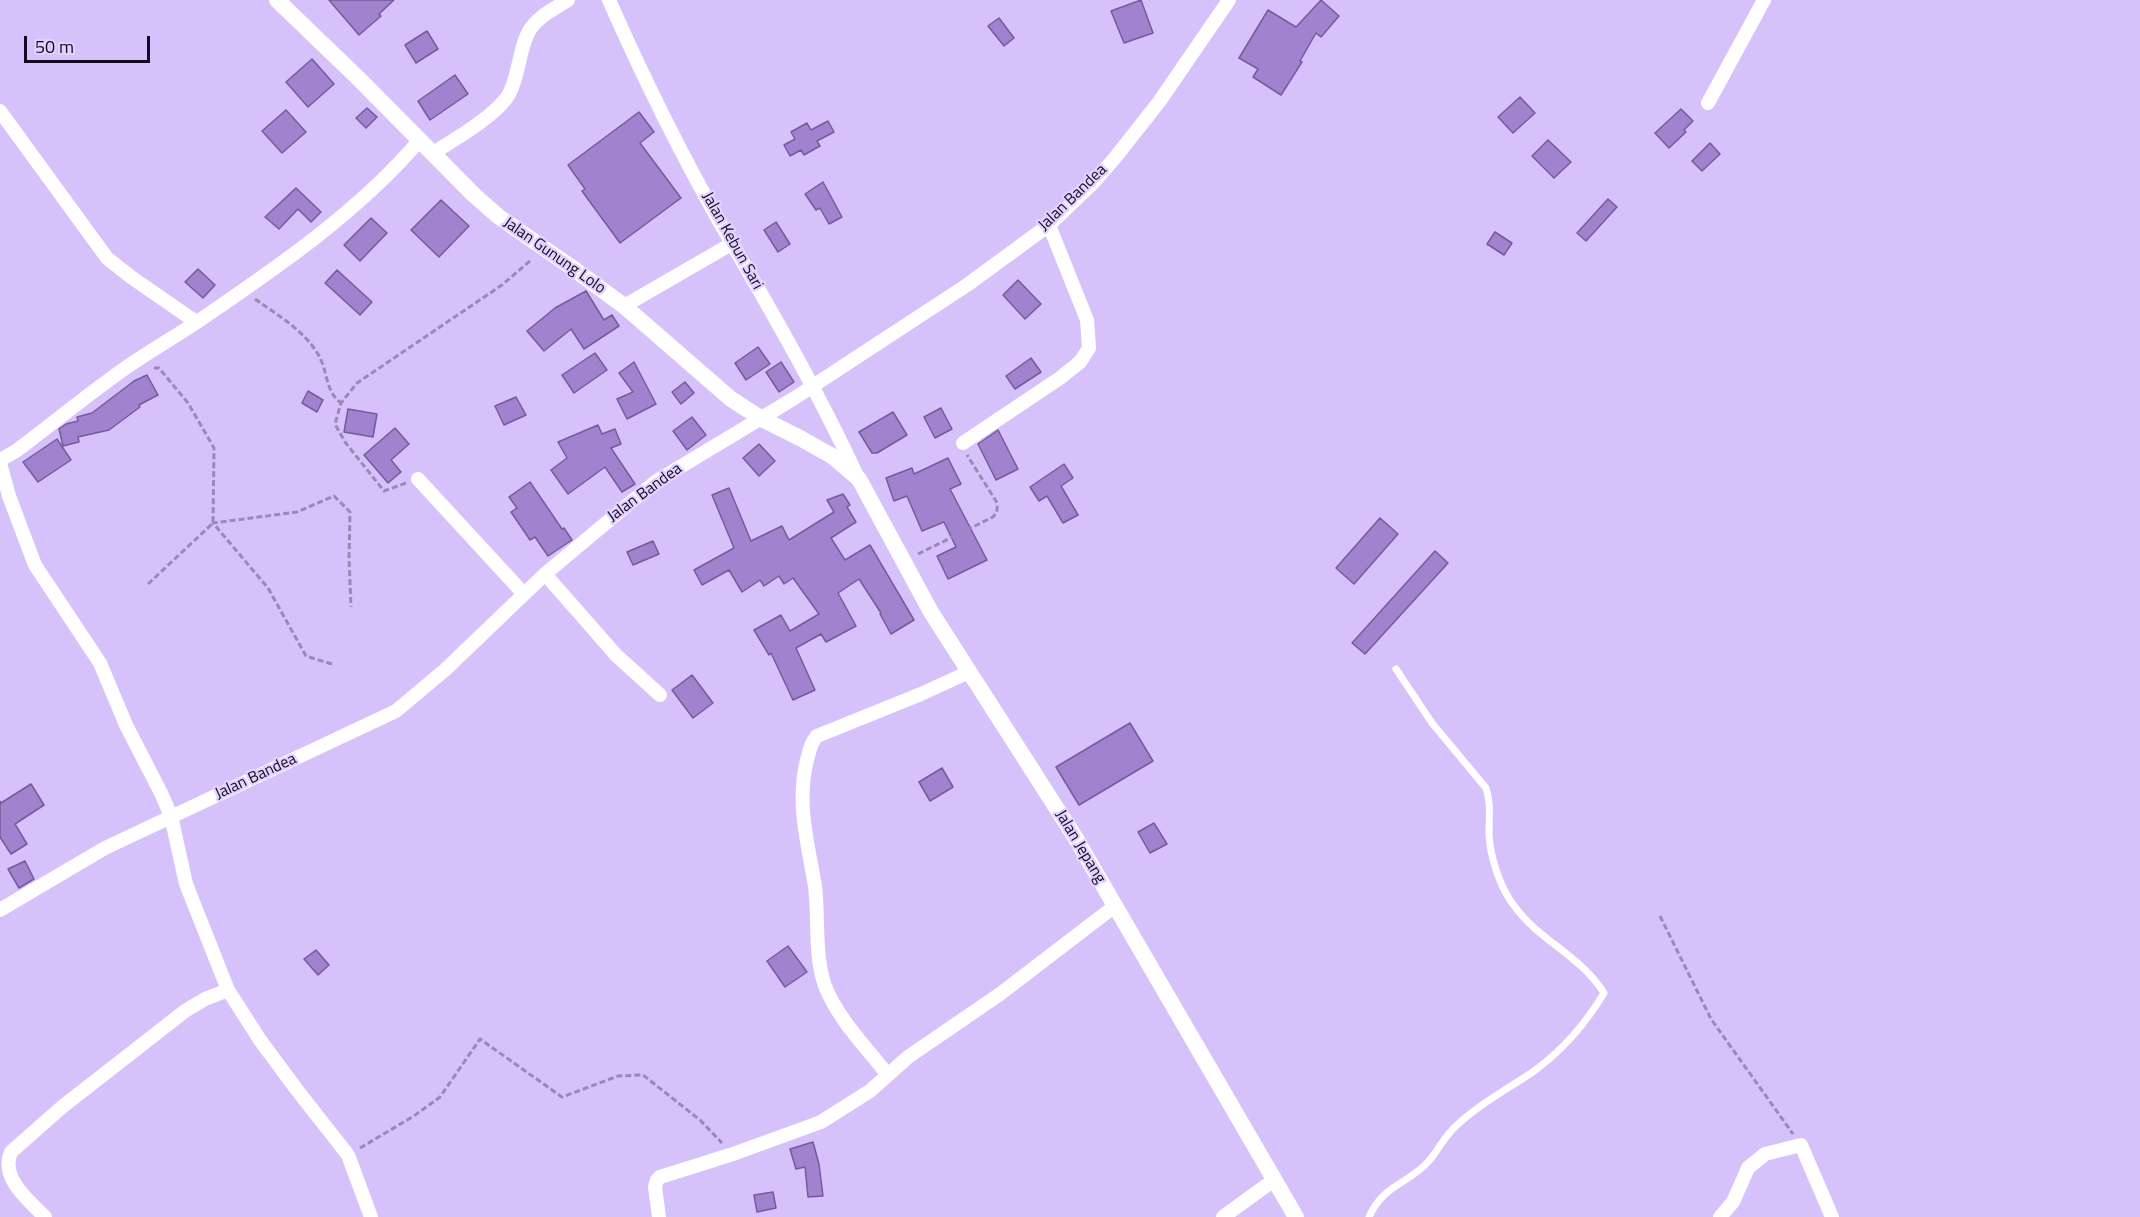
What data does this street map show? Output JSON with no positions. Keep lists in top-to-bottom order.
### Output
{
  "streets": {
    "street": [
      "Jalan Bandea",
      "Jalan Kebun Sari",
      "Jalan Gunung Lolo",
      "Jalan Jepang"
    ]
  },
  "crossings": [
    ["Jalan Bandea", "Jalan Kebun Sari"],
    ["Jalan Bandea", "Jalan Gunung Lolo"],
    ["Jalan Kebun Sari", "Jalan Gunung Lolo"],
    ["Jalan Kebun Sari", "Jalan Jepang"],
    ["Jalan Gunung Lolo", "Jalan Jepang"]
  ],
  "scale_bar": "50 m"
}
